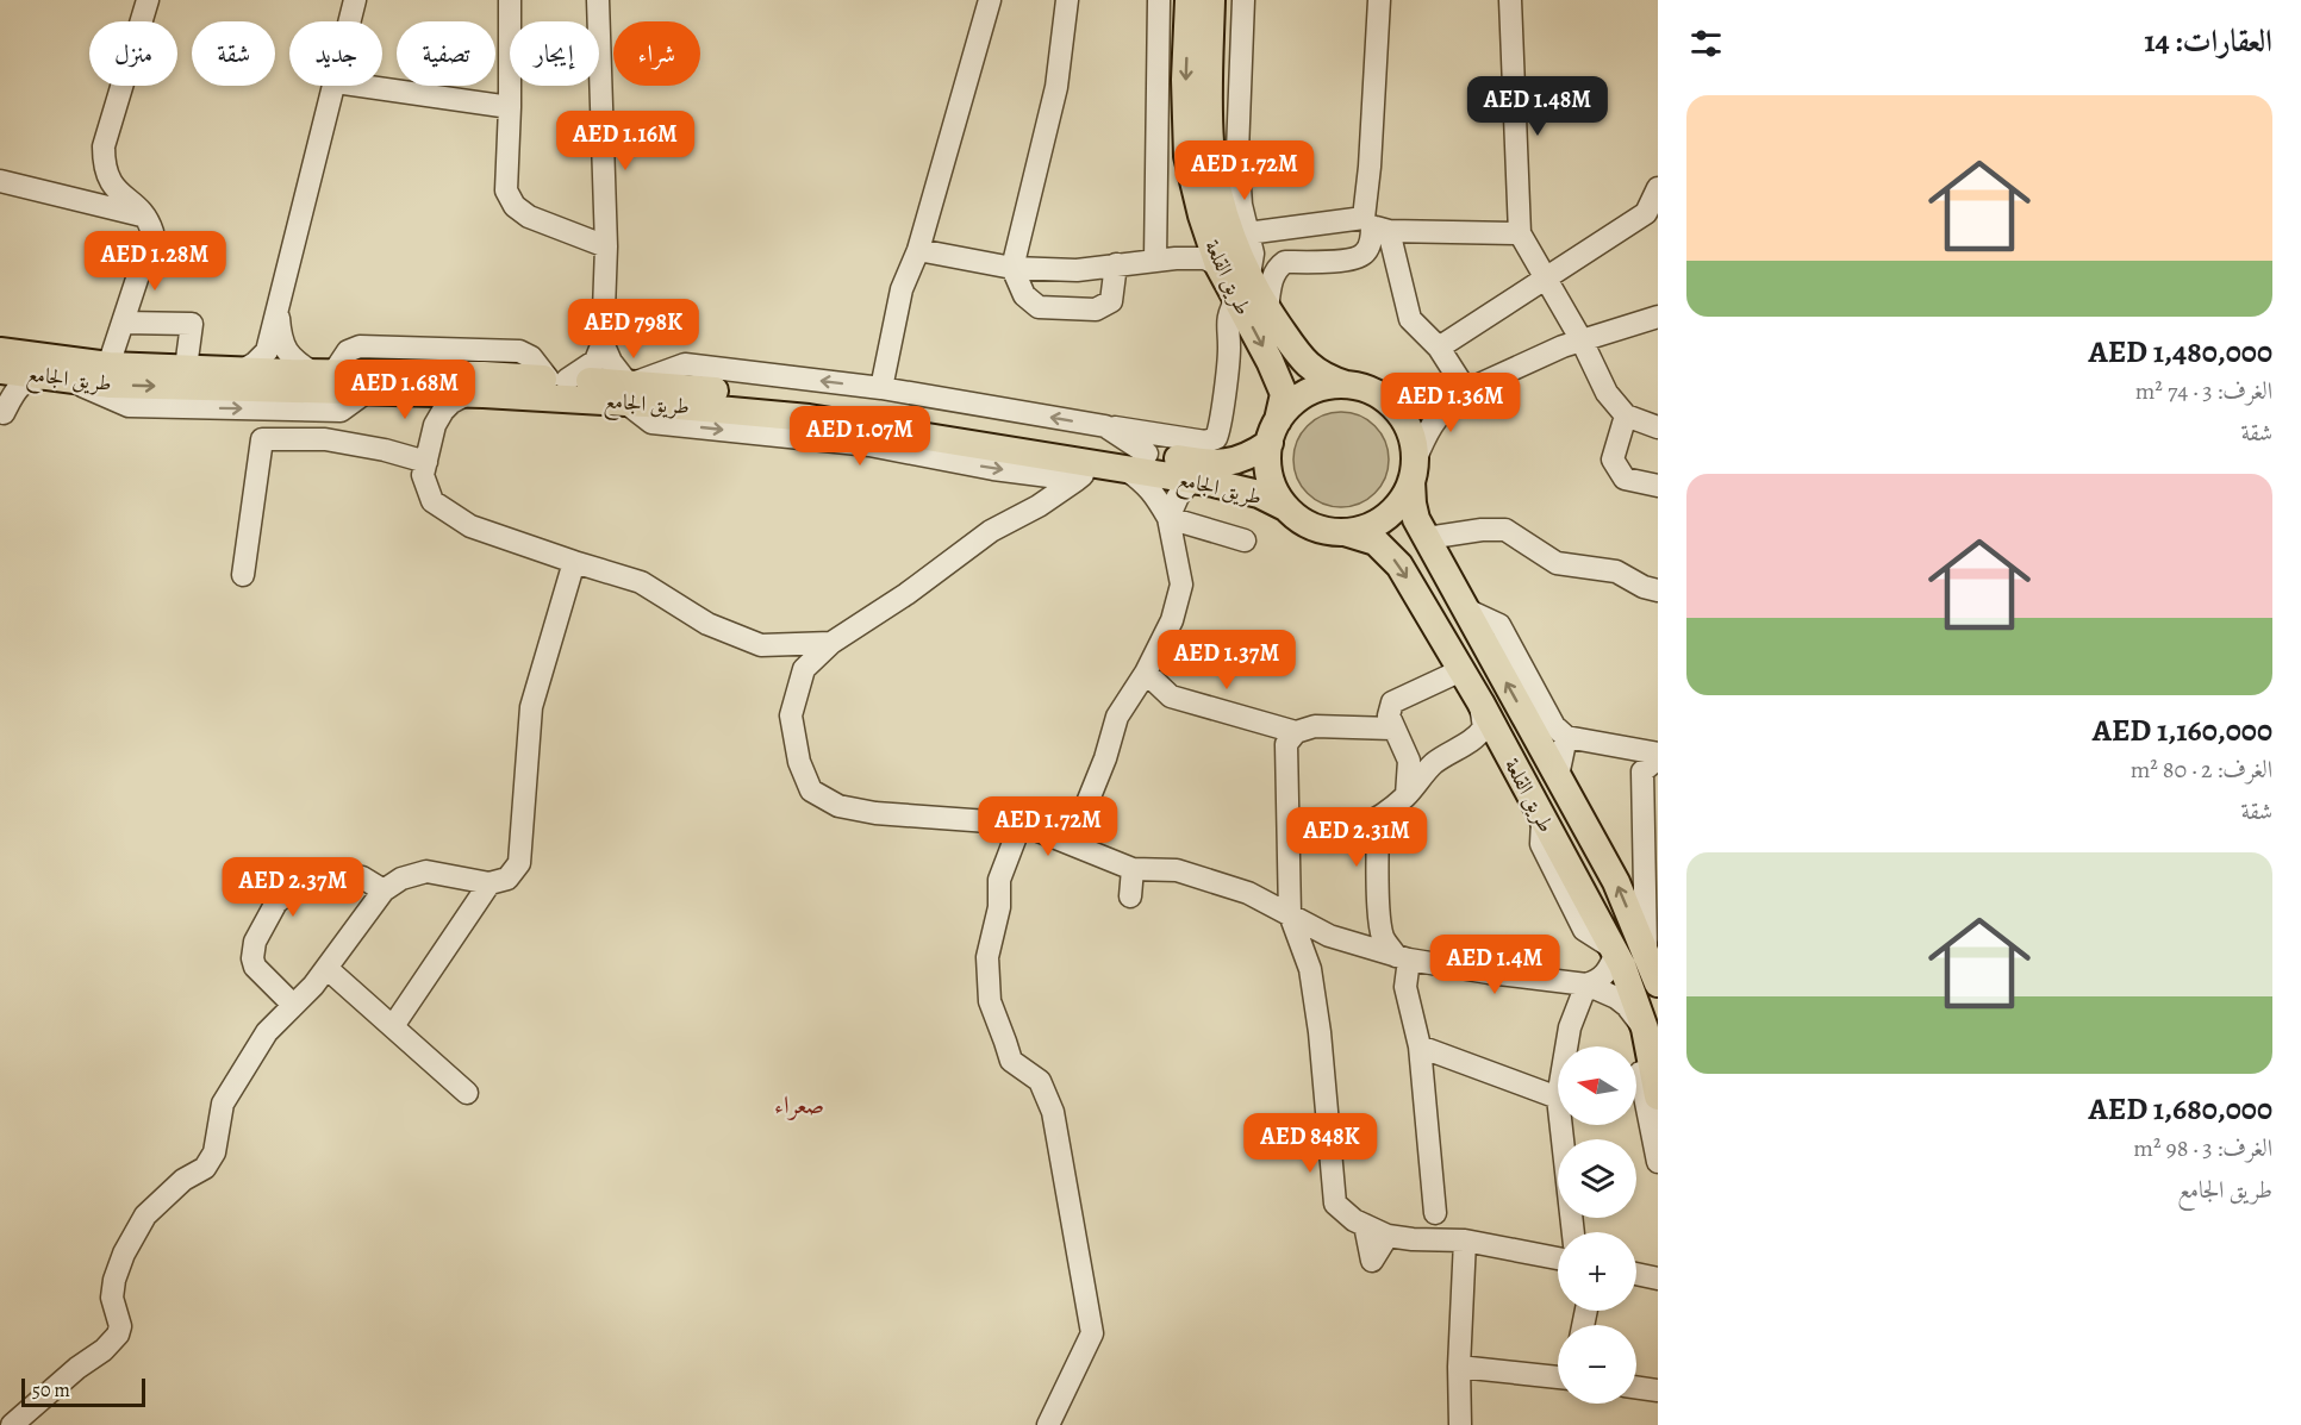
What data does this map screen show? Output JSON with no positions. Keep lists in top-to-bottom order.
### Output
{
  "streets": {
    "main road": ["طريق القلعة", "طريق الجامع"]
  },
  "crossings": [
    ["طريق القلعة", "طريق الجامع"]
  ],
  "districts": ["صعراء"],
  "scale_bar": "50 m",
  "north": "left",
  "page": {
    "heading": "العقارات: 14",
    "chip": [
      "شراء",
      "إيجار",
      "تصفية",
      "جديد",
      "شقة",
      "منزل"
    ],
    "price": [
      "AED 1.48M",
      "AED 1.16M",
      "AED 1.72M",
      "AED 1.28M",
      "AED 798K",
      "AED 1.68M",
      "AED 1.36M",
      "AED 1.07M",
      "AED 1.37M",
      "AED 1.72M",
      "AED 2.31M",
      "AED 2.37M",
      "AED 1.4M",
      "AED 848K"
    ],
    "list": [
      {
        "name": "AED 1,480,000",
        "note": "الغرف: 3 · 74 m² · شقة"
      },
      {
        "name": "AED 1,160,000",
        "note": "الغرف: 2 · 80 m² · شقة"
      },
      {
        "name": "AED 1,680,000",
        "note": "الغرف: 3 · 98 m² · طريق الجامع"
      }
    ],
    "map_buttons": ["+", "−"],
    "scale": "50 m"
  }
}
